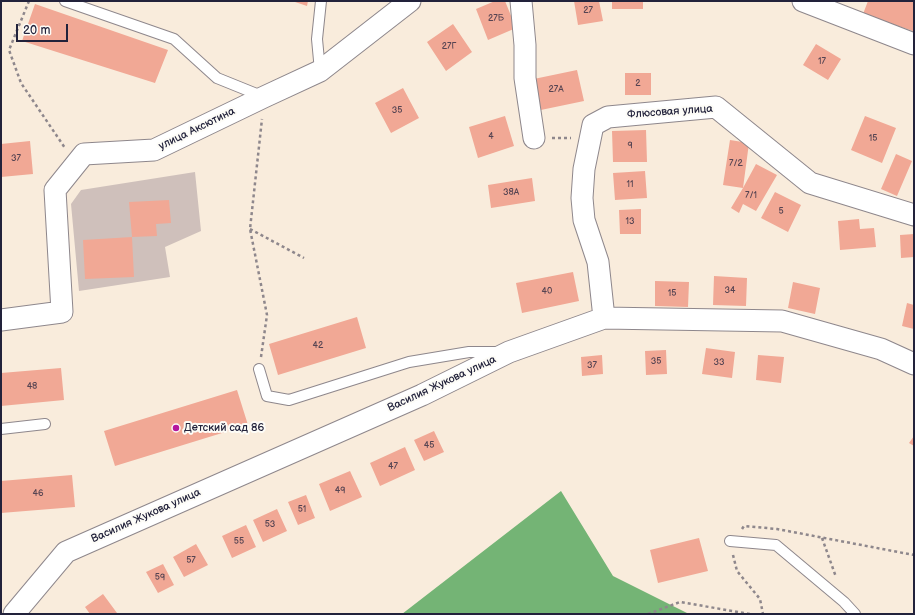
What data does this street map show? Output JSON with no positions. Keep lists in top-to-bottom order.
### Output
{
  "streets": {
    "street": ["Флюсовая улица", "улица Аксютина", "Василия Жукова улица"]
  },
  "crossings": [
    ["Флюсовая улица", "Василия Жукова улица"]
  ],
  "places": ["Детский сад 86"],
  "house_numbers": [
    "27",
    "27Б",
    "27Г",
    "17",
    "2",
    "27А",
    "35",
    "4",
    "15",
    "9",
    "37",
    "7/2",
    "11",
    "38А",
    "7/1",
    "5",
    "13",
    "34",
    "40",
    "15",
    "42",
    "35",
    "33",
    "37",
    "48",
    "45",
    "47",
    "49",
    "46",
    "51",
    "53",
    "55",
    "57",
    "59"
  ],
  "scale_bar": "20 m"
}
